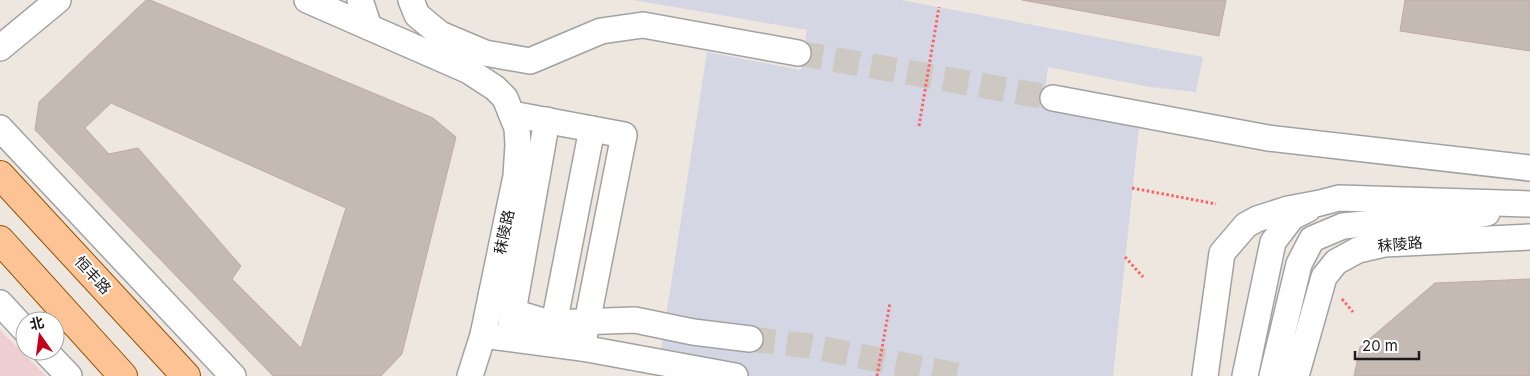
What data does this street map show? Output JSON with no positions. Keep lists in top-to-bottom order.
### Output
{
  "streets": {
    "main road": ["恒丰路"],
    "street": ["秣陵路"]
  },
  "scale_bar": "20 m",
  "north": "top"
}
